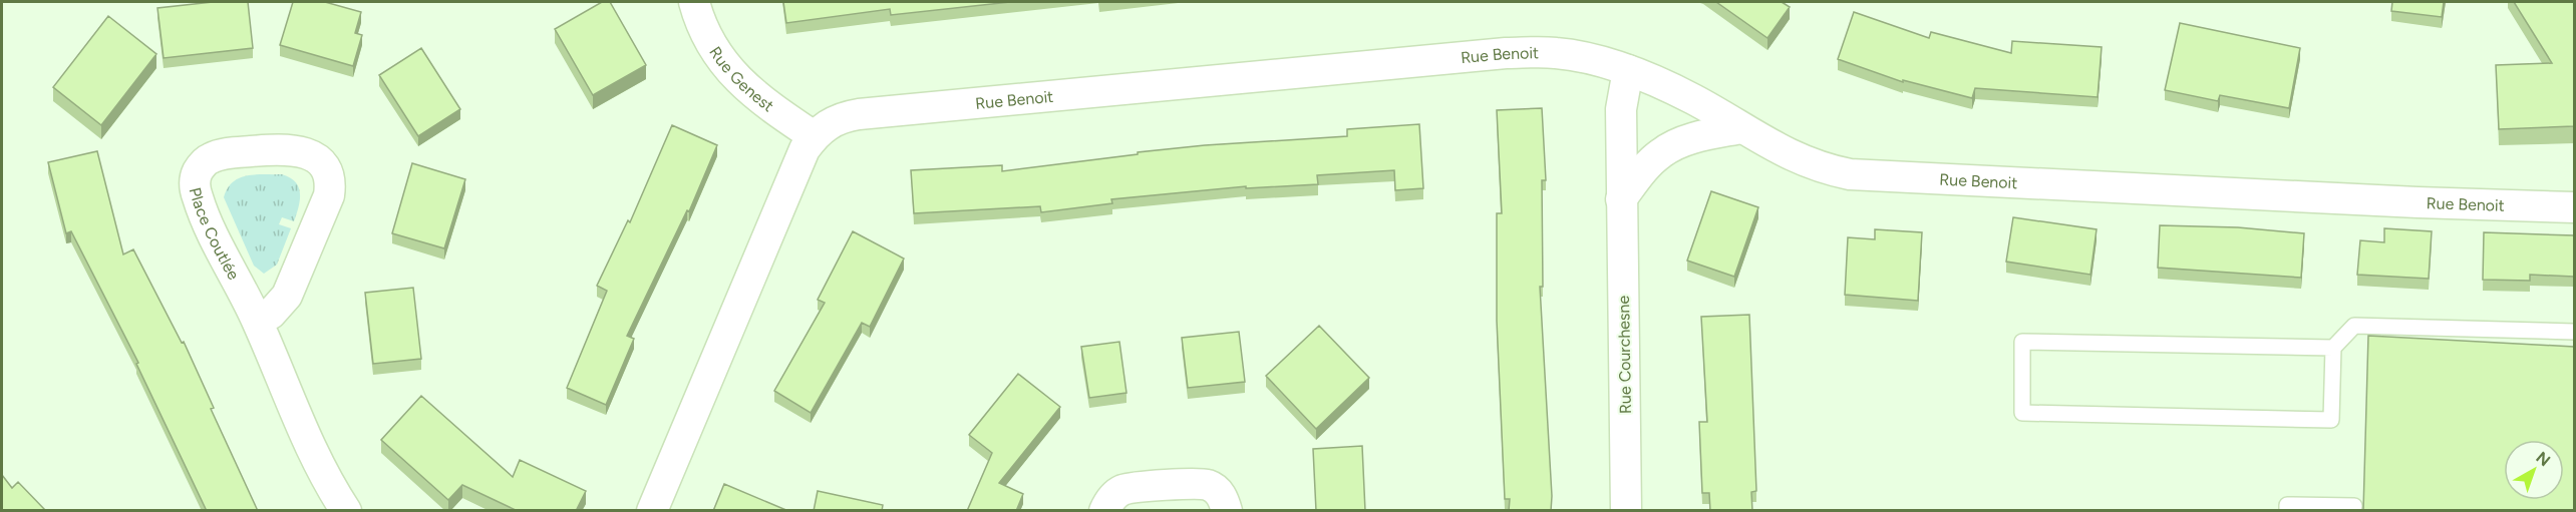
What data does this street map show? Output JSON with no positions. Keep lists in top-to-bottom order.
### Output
{
  "streets": {
    "street": [
      "Rue Benoit",
      "Rue Genest",
      "Place Coutlée",
      "Rue Courchesne"
    ]
  },
  "crossings": [
    ["Rue Benoit", "Rue Genest"],
    ["Rue Benoit", "Rue Courchesne"]
  ],
  "north": "top right"
}
